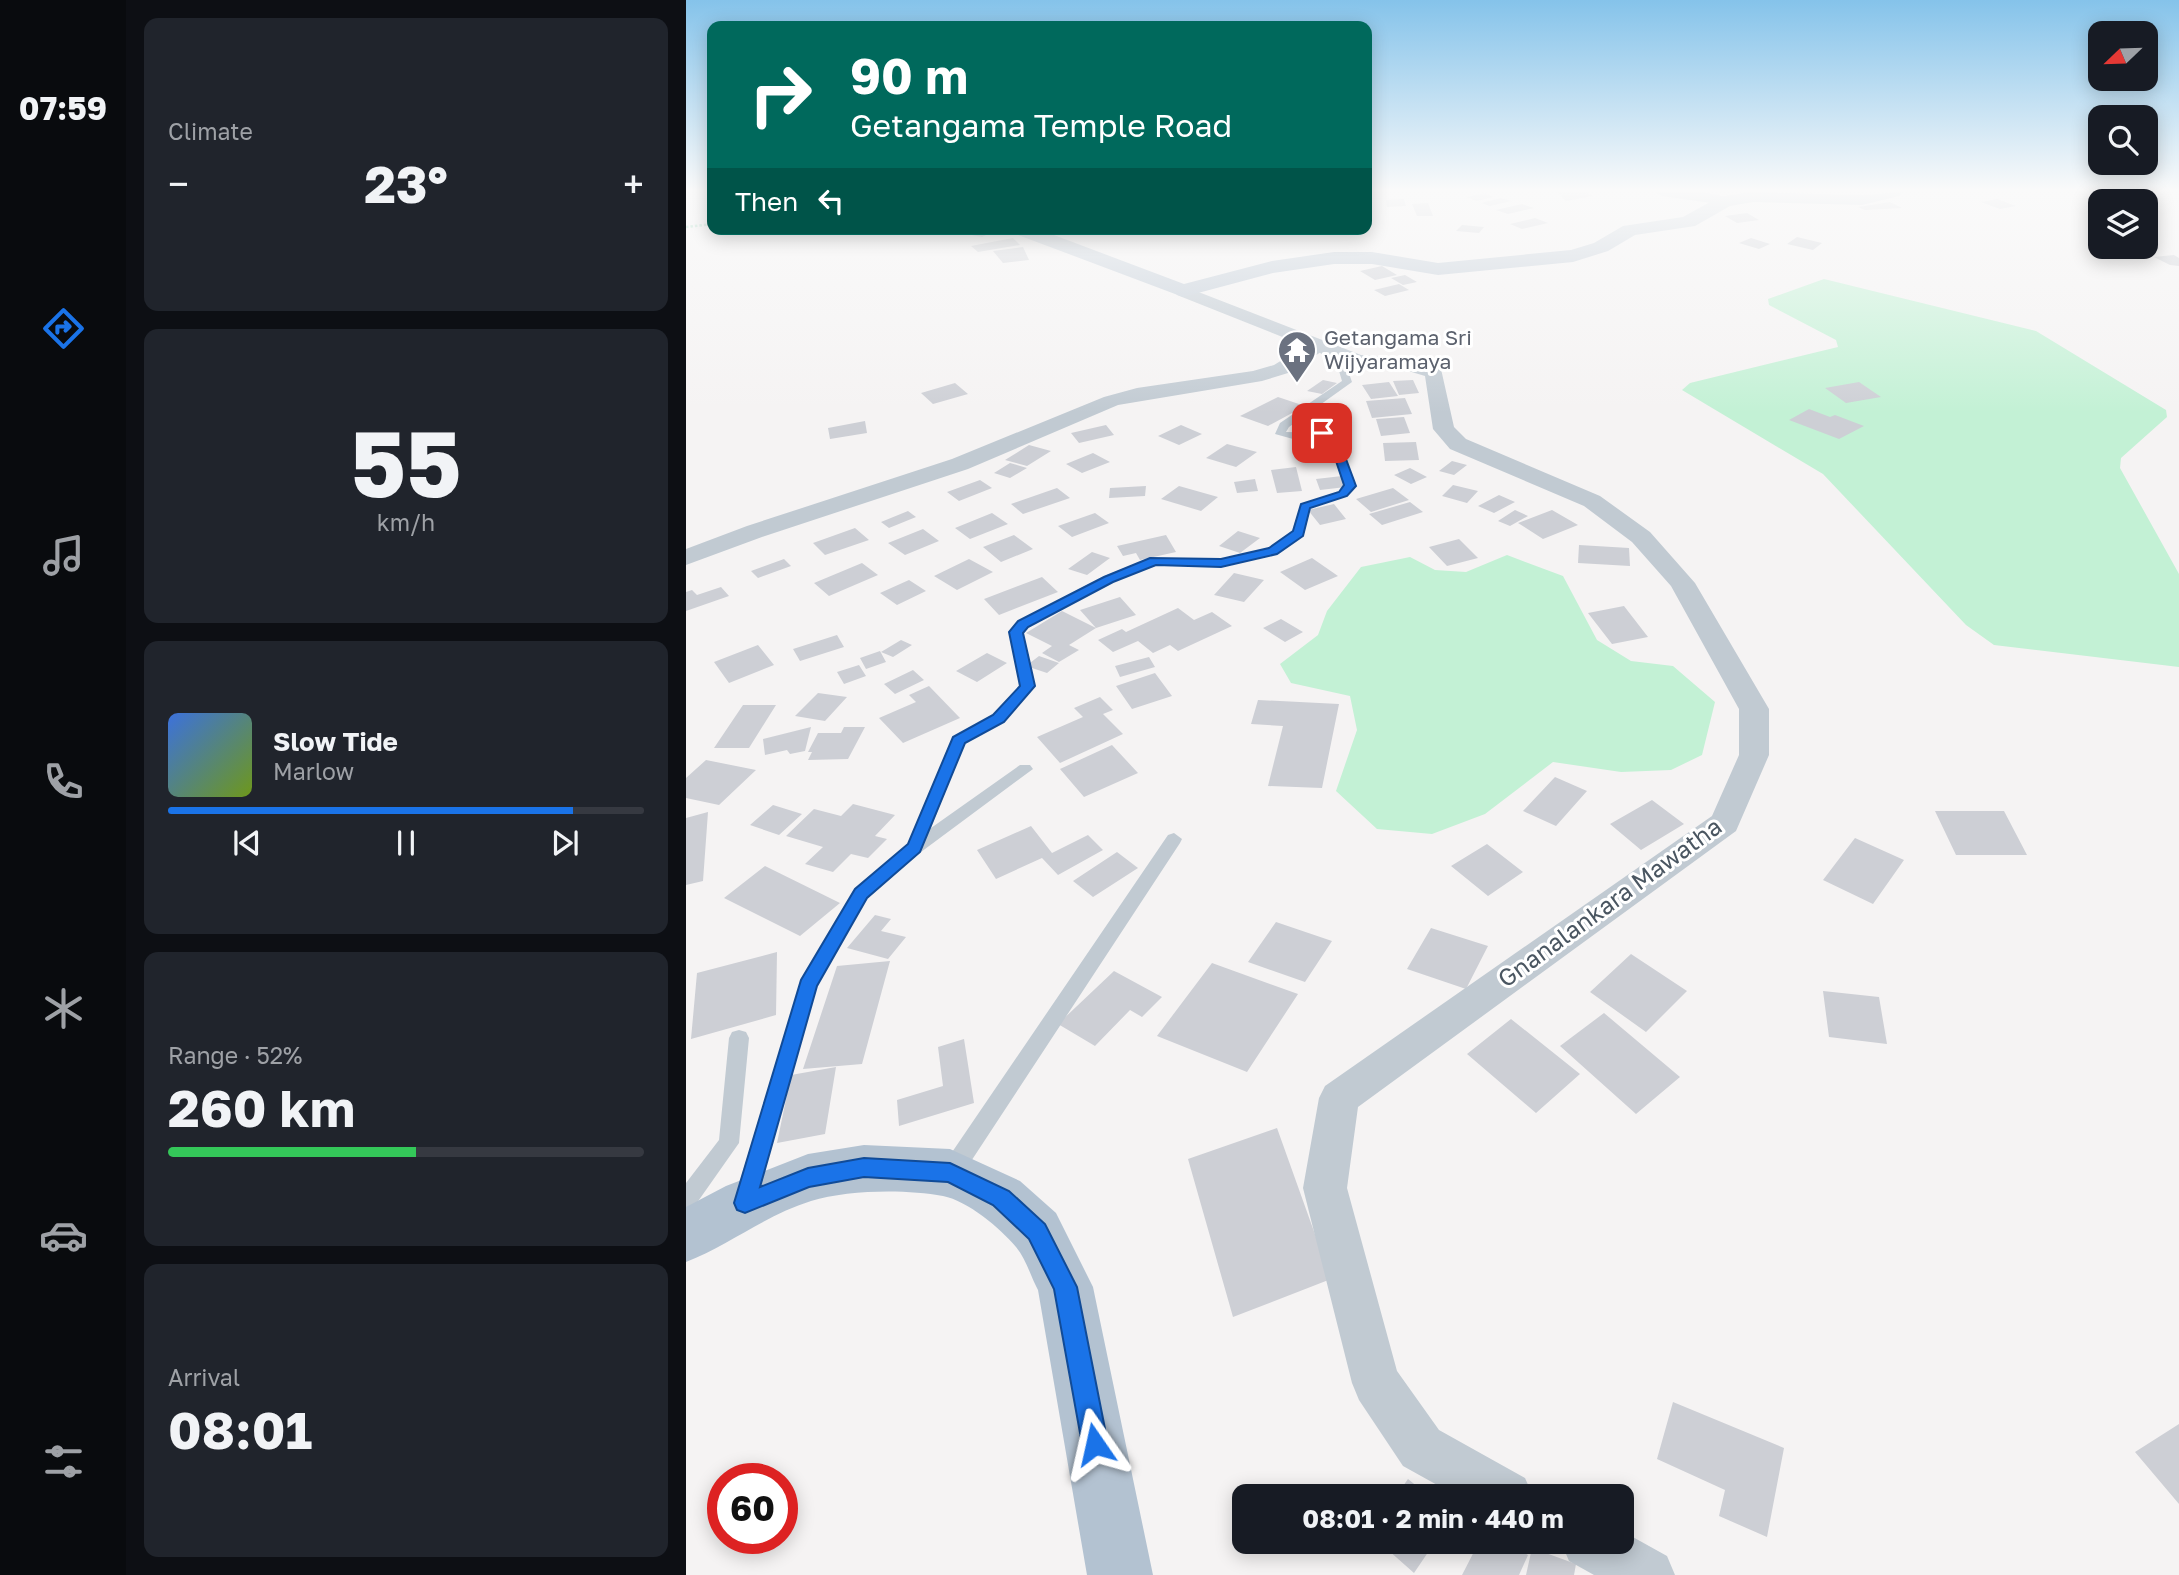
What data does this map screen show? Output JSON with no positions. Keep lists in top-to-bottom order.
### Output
{
  "streets": {
    "street": ["Gnanalankara Mawatha"]
  },
  "places": {
    "temple": ["Getangama Sri Wijyaramaya"]
  },
  "north": "bottom left",
  "page": {
    "tabs": "07:59",
    "tile": [
      "Climate",
      ["55", "km/h"],
      ["Range · 52%", "260 km"],
      ["Arrival", "08:01"]
    ],
    "turn": ["90 m", "Getangama Temple Road"],
    "heat": ["−", "23°", "+"],
    "then": "Then",
    "song": ["Slow Tide", "Marlow"],
    "limit": "60",
    "trip": "08:01 · 2 min · 440 m"
  }
}
